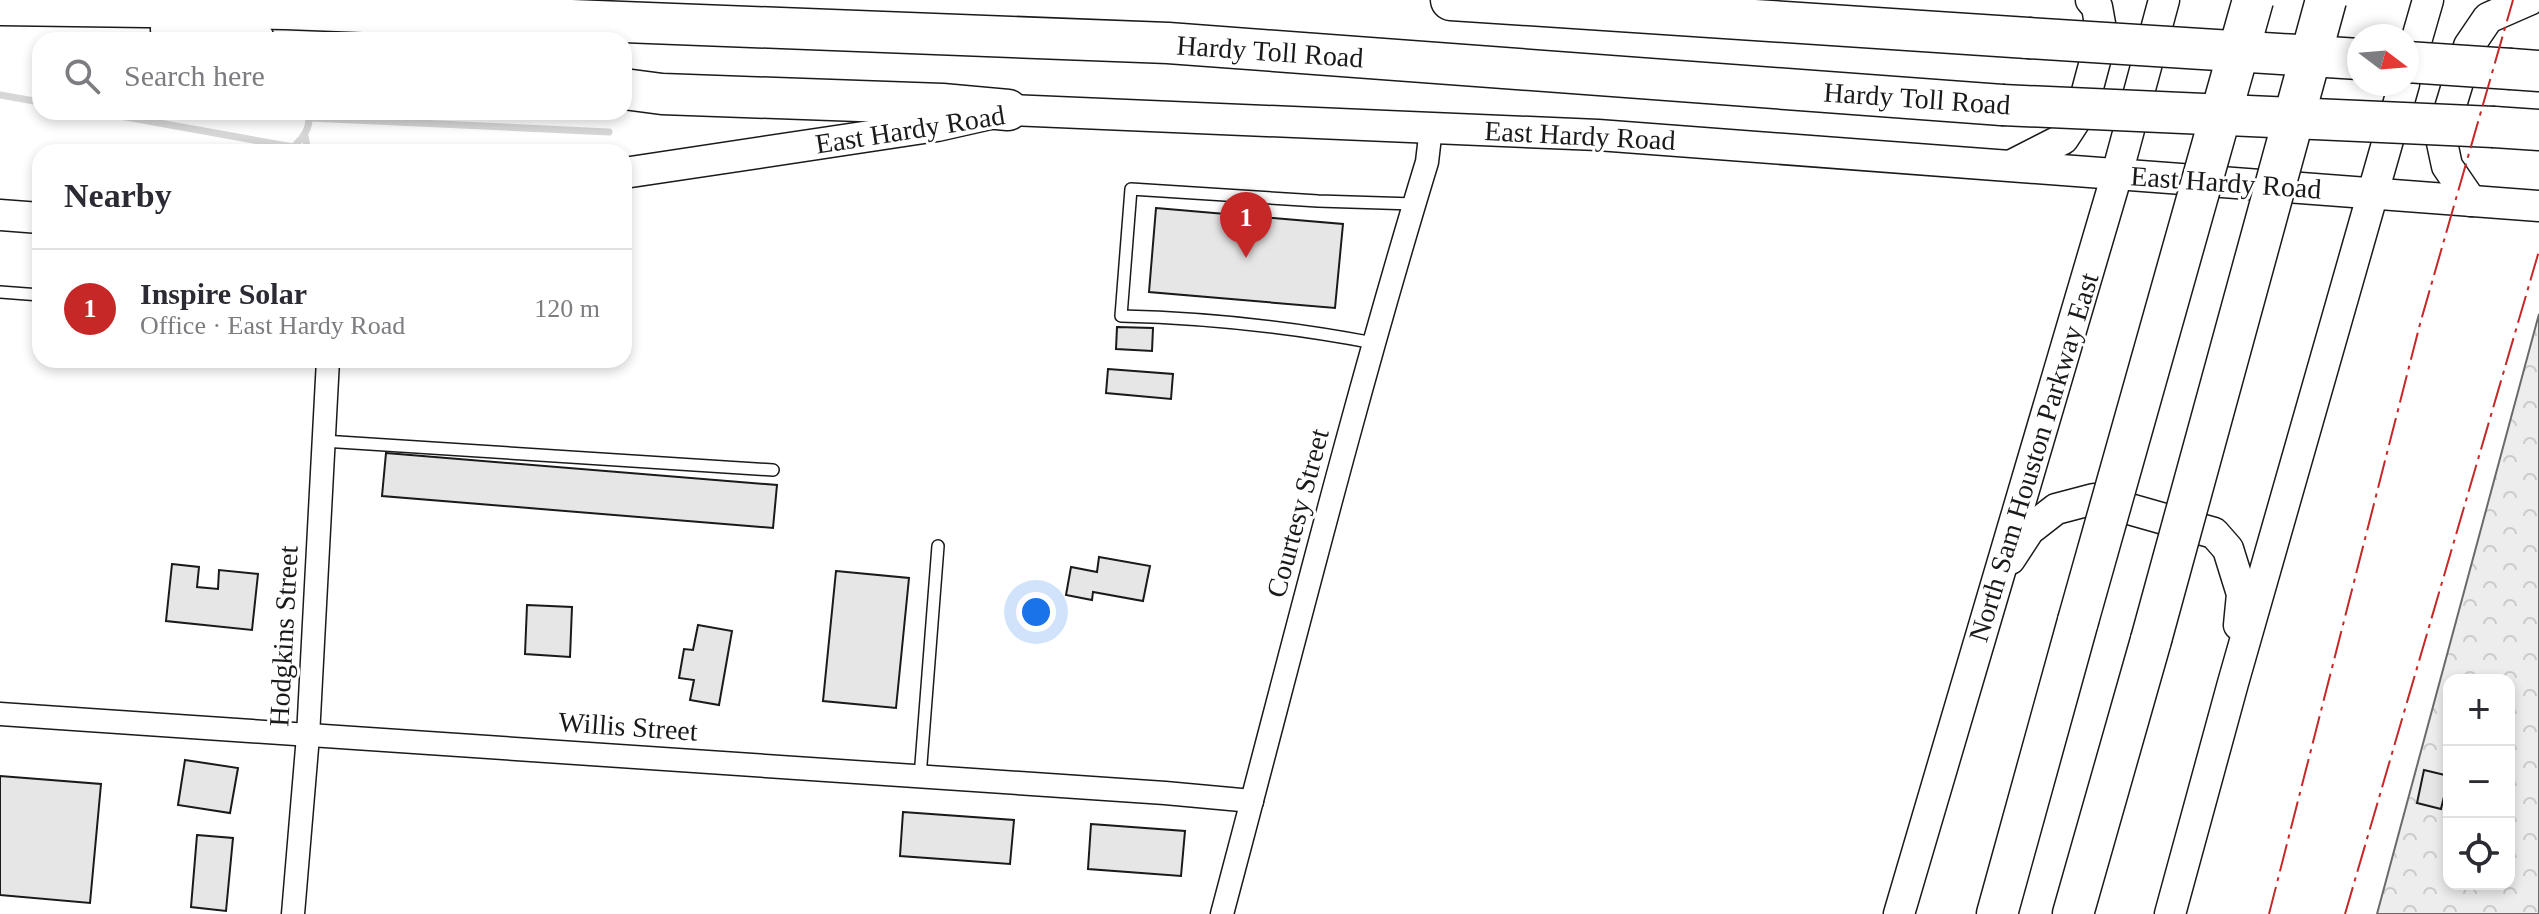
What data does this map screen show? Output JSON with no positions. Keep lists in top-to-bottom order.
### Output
{
  "streets": {
    "highway": ["Hardy Toll Road"],
    "main road": ["East Hardy Road", "North Sam Houston Parkway East"],
    "street": ["Courtesy Street", "Hodgkins Street", "Willis Street"]
  },
  "crossings": [
    ["East Hardy Road", "North Sam Houston Parkway East"],
    ["East Hardy Road", "Courtesy Street"],
    ["Courtesy Street", "Willis Street"],
    ["Hodgkins Street", "Willis Street"]
  ],
  "north": "right",
  "page": {
    "search": "Search here",
    "heading": "Nearby",
    "pins": "1",
    "list": [
      {
        "mark": "1",
        "name": "Inspire Solar",
        "note": "Office · East Hardy Road",
        "value": "120 m"
      }
    ],
    "map_buttons": ["+", "−"]
  }
}
